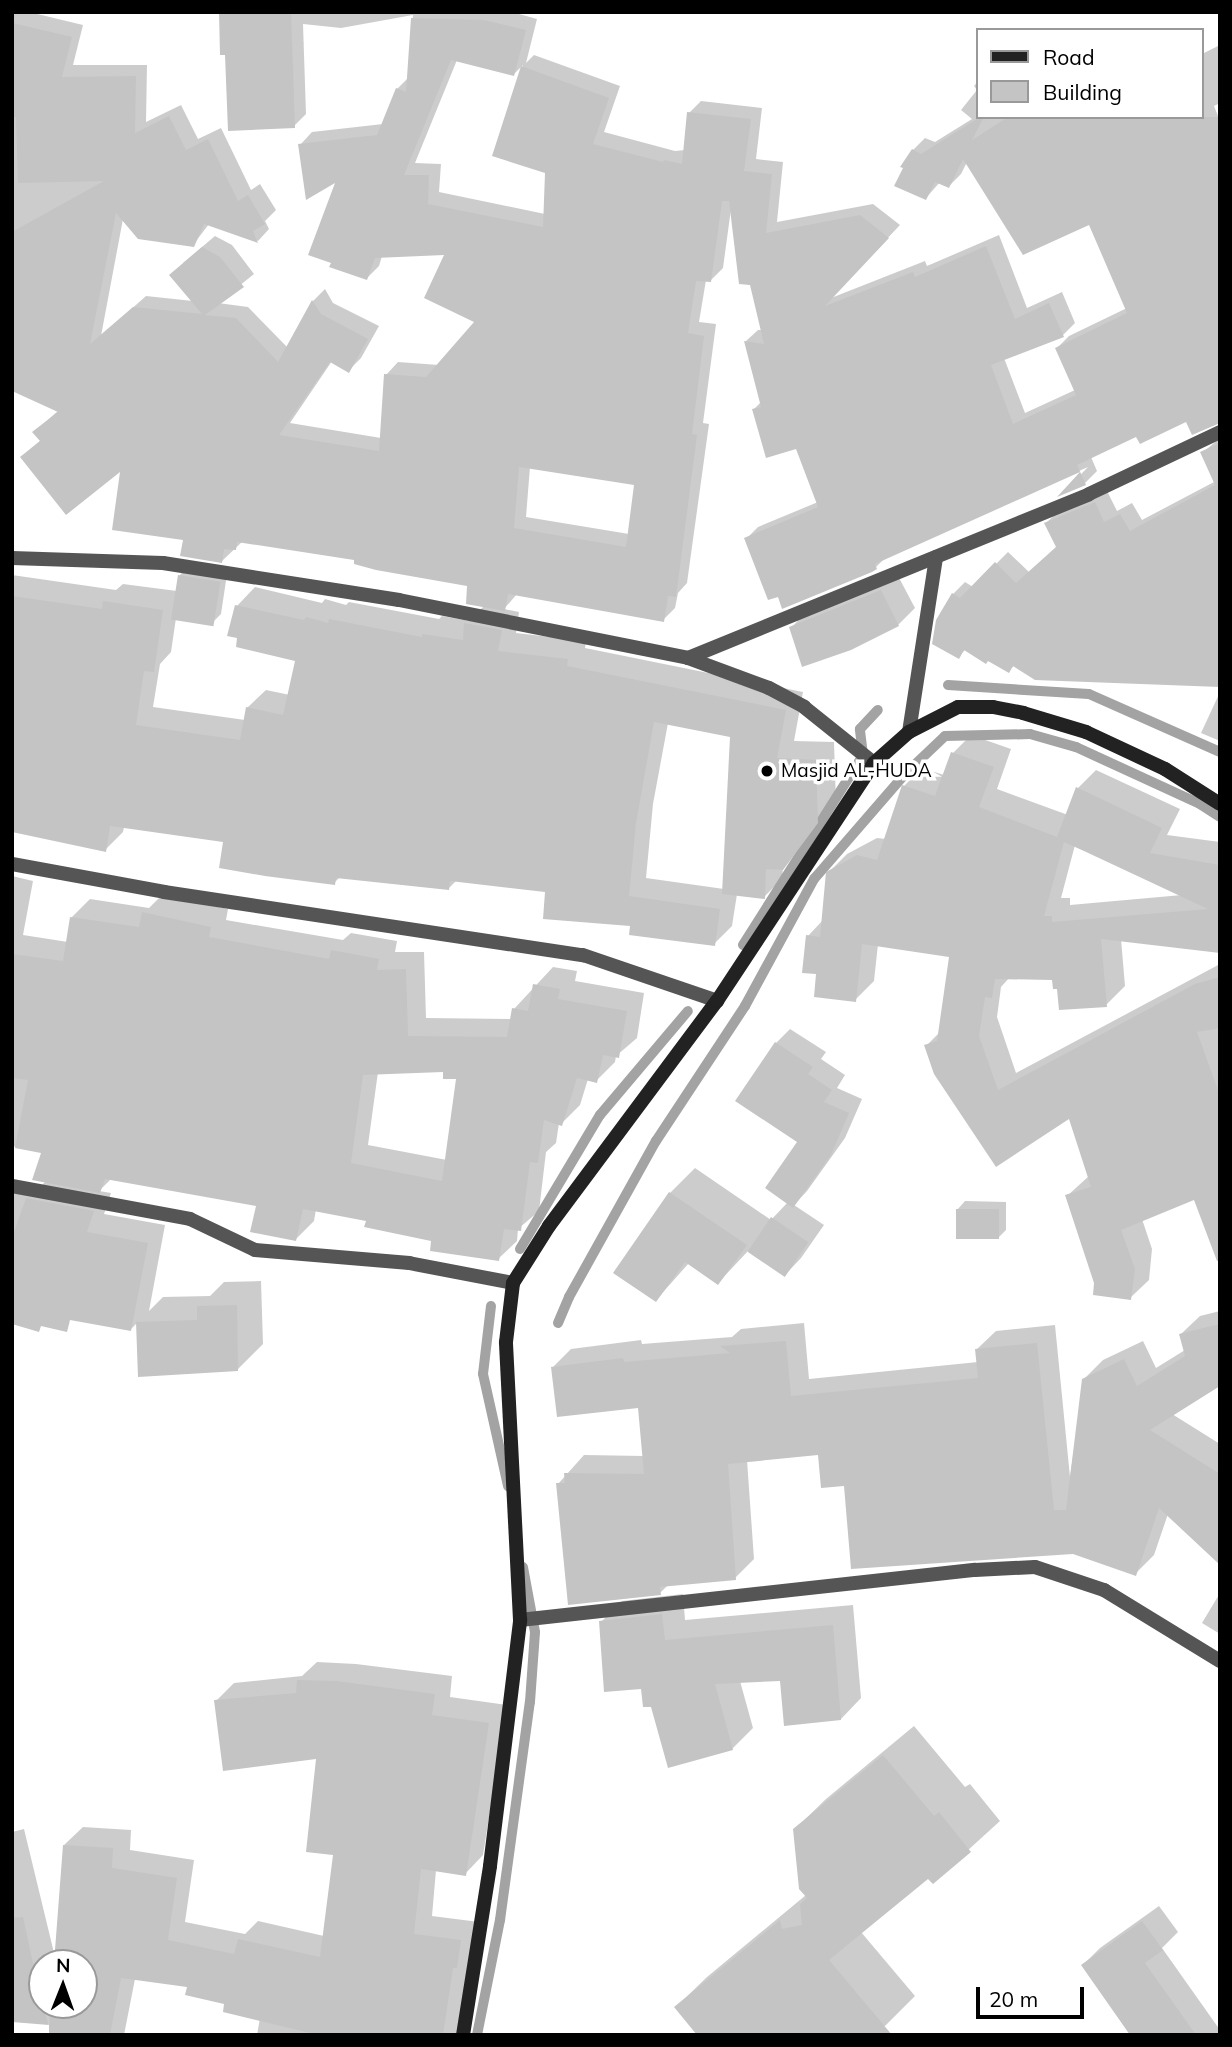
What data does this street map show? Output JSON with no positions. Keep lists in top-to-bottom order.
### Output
{
  "places": ["Masjid AL-HUDA"],
  "legend": ["Road", "Building"],
  "scale_bar": "20 m",
  "north": "top"
}
